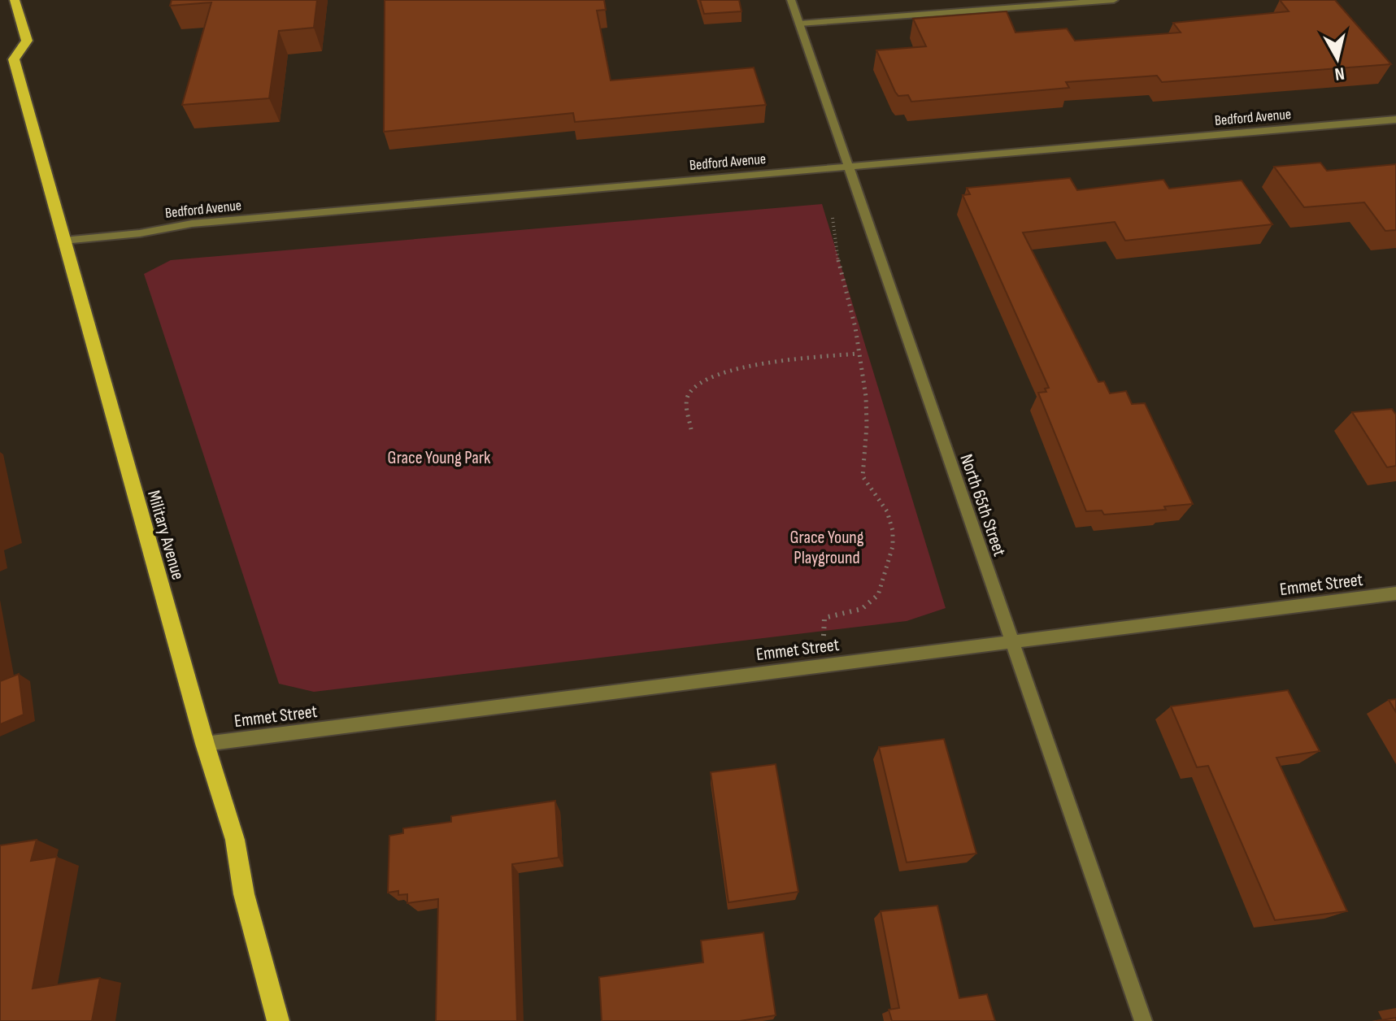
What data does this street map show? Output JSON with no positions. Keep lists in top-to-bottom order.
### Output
{
  "streets": {
    "main road": ["Military Avenue"],
    "street": ["Bedford Avenue", "North 65th Street", "Emmet Street"]
  },
  "crossings": [
    ["Bedford Avenue", "North 65th Street"],
    ["Bedford Avenue", "Military Avenue"],
    ["North 65th Street", "Emmet Street"],
    ["Military Avenue", "Emmet Street"]
  ],
  "parks": ["Grace Young Park", "Grace Young Playground"],
  "north": "bottom"
}
